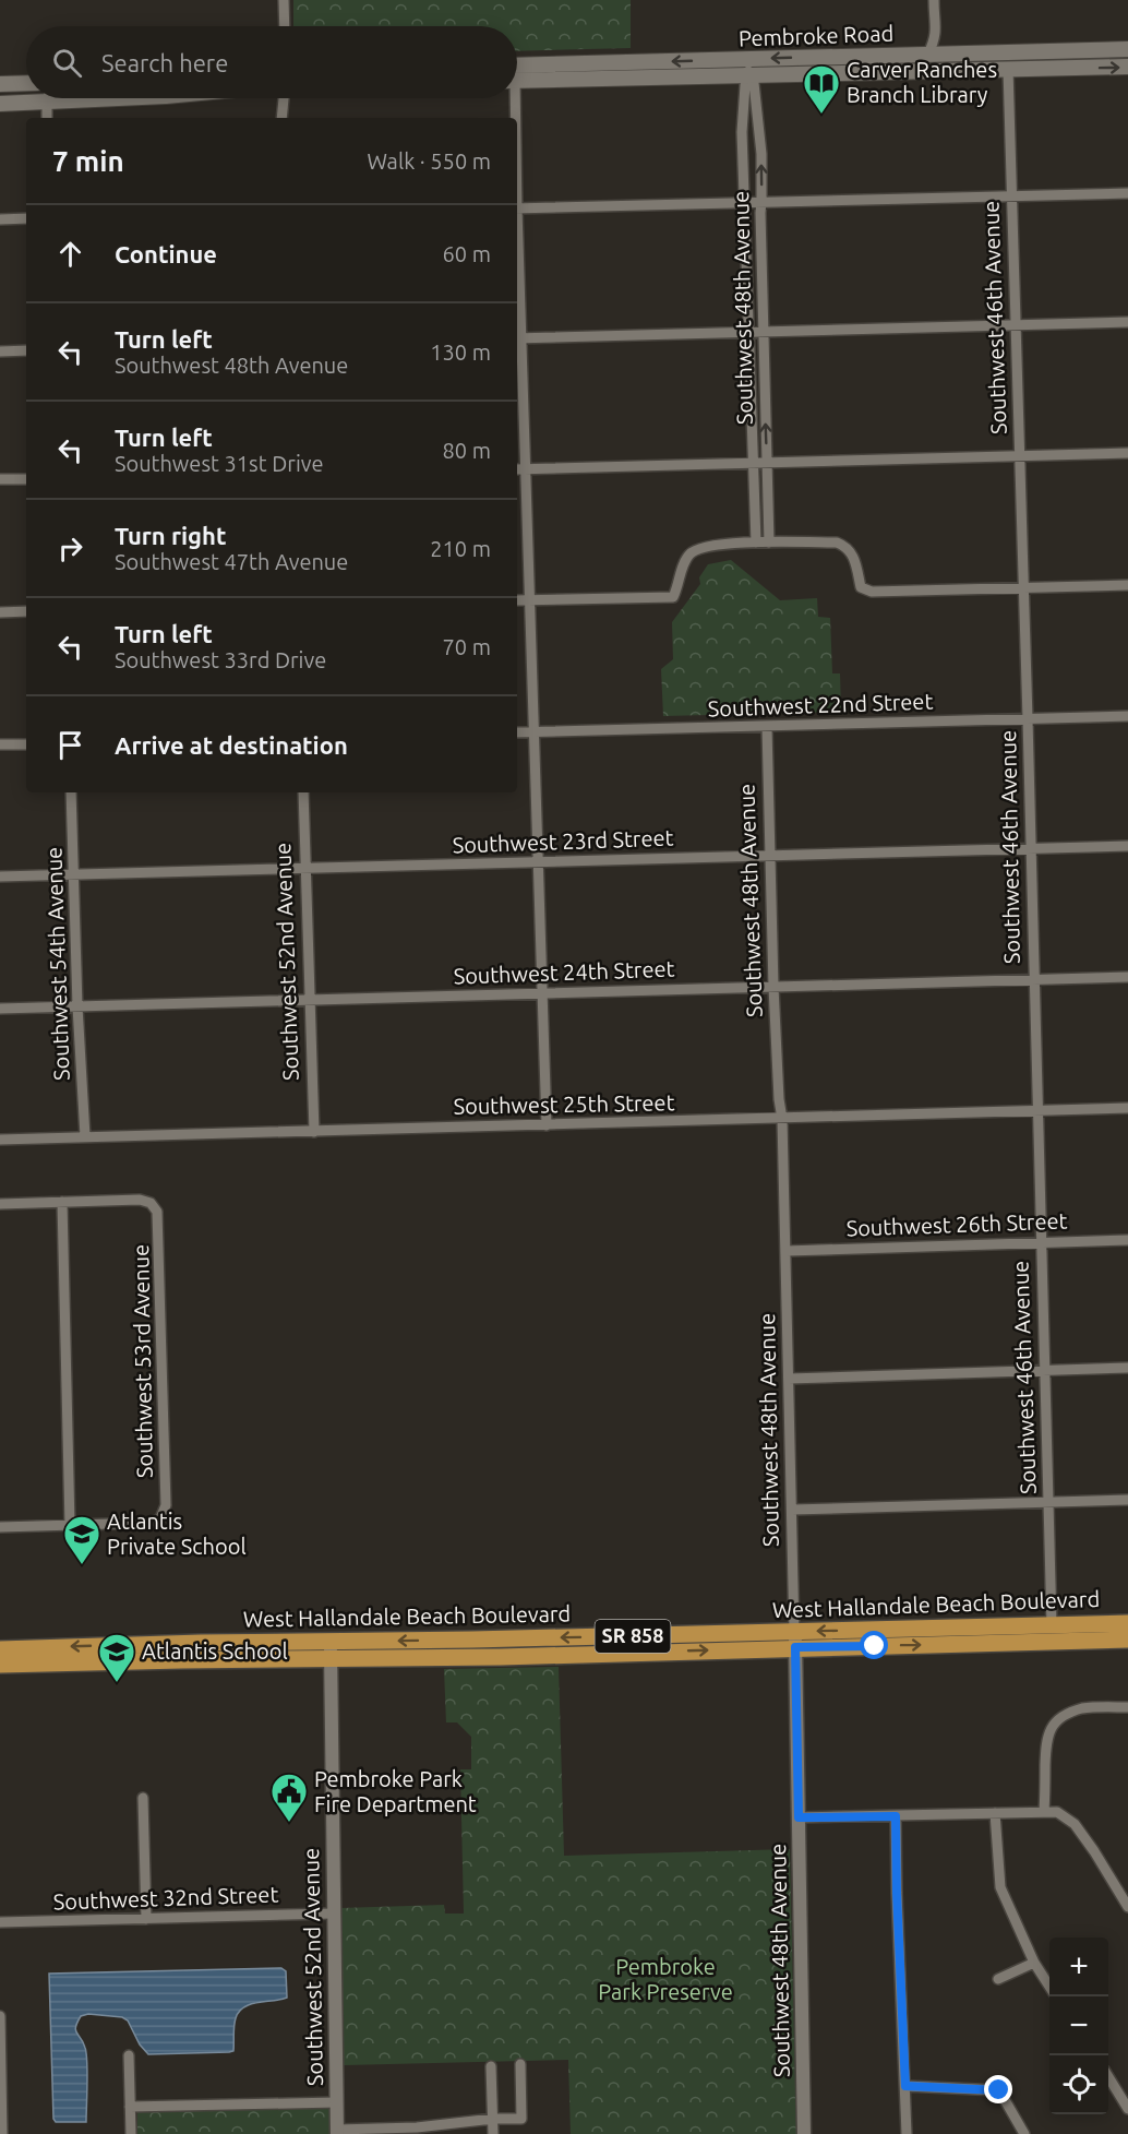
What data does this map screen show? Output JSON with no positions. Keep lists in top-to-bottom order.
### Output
{
  "streets": {
    "main road": ["Pembroke Road", "West Hallandale Beach Boulevard", "SR 858"],
    "street": [
      "Southwest 48th Avenue",
      "Southwest 46th Avenue",
      "Southwest 22nd Street",
      "Southwest 23rd Street",
      "Southwest 52nd Avenue",
      "Southwest 54th Avenue",
      "Southwest 24th Street",
      "Southwest 25th Street",
      "Southwest 26th Street",
      "Southwest 53rd Avenue",
      "Southwest 32nd Street"
    ]
  },
  "crossings": [
    ["Pembroke Road", "Southwest 48th Avenue"],
    ["Pembroke Road", "Southwest 46th Avenue"],
    ["Southwest 48th Avenue", "Southwest 22nd Street"],
    ["Southwest 48th Avenue", "Southwest 23rd Street"],
    ["Southwest 48th Avenue", "Southwest 24th Street"],
    ["Southwest 48th Avenue", "Southwest 25th Street"],
    ["Southwest 48th Avenue", "Southwest 26th Street"],
    ["Southwest 48th Avenue", "West Hallandale Beach Boulevard"],
    ["Southwest 46th Avenue", "Southwest 22nd Street"],
    ["Southwest 46th Avenue", "Southwest 23rd Street"],
    ["Southwest 46th Avenue", "Southwest 24th Street"],
    ["Southwest 46th Avenue", "Southwest 25th Street"],
    ["Southwest 46th Avenue", "Southwest 26th Street"],
    ["Southwest 46th Avenue", "West Hallandale Beach Boulevard"],
    ["Southwest 23rd Street", "Southwest 52nd Avenue"],
    ["Southwest 23rd Street", "Southwest 54th Avenue"],
    ["Southwest 52nd Avenue", "Southwest 24th Street"],
    ["Southwest 52nd Avenue", "Southwest 25th Street"],
    ["Southwest 52nd Avenue", "West Hallandale Beach Boulevard"],
    ["Southwest 52nd Avenue", "Southwest 32nd Street"],
    ["Southwest 54th Avenue", "Southwest 24th Street"],
    ["Southwest 54th Avenue", "Southwest 25th Street"]
  ],
  "parks": ["Pembroke Park Preserve"],
  "places": {
    "library": ["Carver Ranches Branch Library"],
    "school or university": ["Atlantis Private School", "Atlantis School"],
    "public building": ["Pembroke Park Fire Department"]
  },
  "page": {
    "search": "Search here",
    "heading": ["7 min", "Walk · 550 m"],
    "list": [
      ["Continue", "60 m"],
      ["Turn left", "Southwest 48th Avenue", "130 m"],
      ["Turn left", "Southwest 31st Drive", "80 m"],
      ["Turn right", "Southwest 47th Avenue", "210 m"],
      ["Turn left", "Southwest 33rd Drive", "70 m"],
      "Arrive at destination"
    ],
    "map_buttons": ["+", "−"]
  }
}
